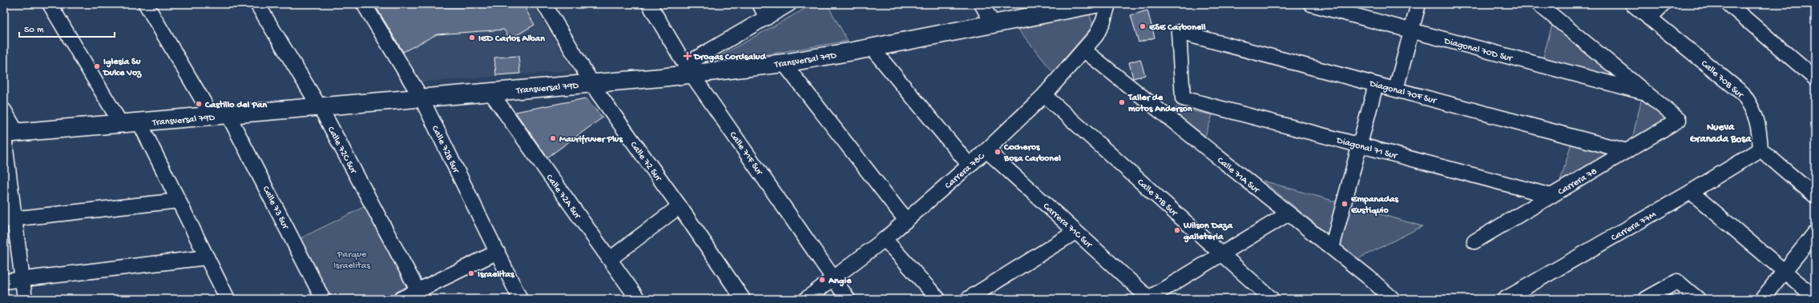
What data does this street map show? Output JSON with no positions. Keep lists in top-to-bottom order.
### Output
{
  "streets": {
    "main road": ["Transversal 79D"],
    "street": [
      "Diagonal 70D Sur",
      "Calle 70B Sur",
      "Diagonal 70F Sur",
      "Diagonal 71 Sur",
      "Calle 72B Sur",
      "Calle 72C Sur",
      "Calle 71F Sur",
      "Calle 72 Sur",
      "Carrera 78C",
      "Calle 71A Sur",
      "Carrera 78",
      "Calle 72A Sur",
      "Calle 71B Sur",
      "Calle 73 Sur",
      "Carrera 71C Sur",
      "Carrera 77M"
    ]
  },
  "crossings": [
    ["Diagonal 70D Sur", "Carrera 78"],
    ["Transversal 79D", "Calle 72B Sur"],
    ["Transversal 79D", "Calle 72C Sur"],
    ["Transversal 79D", "Calle 71F Sur"],
    ["Transversal 79D", "Calle 72 Sur"],
    ["Transversal 79D", "Calle 72A Sur"],
    ["Transversal 79D", "Calle 73 Sur"],
    ["Calle 70B Sur", "Carrera 77M"],
    ["Diagonal 70F Sur", "Diagonal 71 Sur"],
    ["Diagonal 70F Sur", "Carrera 78"],
    ["Diagonal 71 Sur", "Carrera 78"],
    ["Calle 71F Sur", "Carrera 78C"],
    ["Carrera 78C", "Calle 71A Sur"],
    ["Carrera 78C", "Calle 71B Sur"],
    ["Carrera 78C", "Carrera 71C Sur"]
  ],
  "districts": ["Nueva Granada Bosa"],
  "parks": ["Parque Israelitas"],
  "places": {
    "other": [
      "ESE Carbonell",
      "IED Carlos Alban",
      "Iglesia Su Dulce Voz",
      "Taller de motos Anderson",
      "Castillo del Pan",
      "Maurifruver Plus",
      "Cocheros Bosa Carbonel",
      "Empanadas Eustiquio",
      "Wilson Daza galleteria",
      "Israelitas",
      "Angie"
    ],
    "health": ["Drogas Cordsalud"]
  },
  "scale_bar": "50 m"
}
